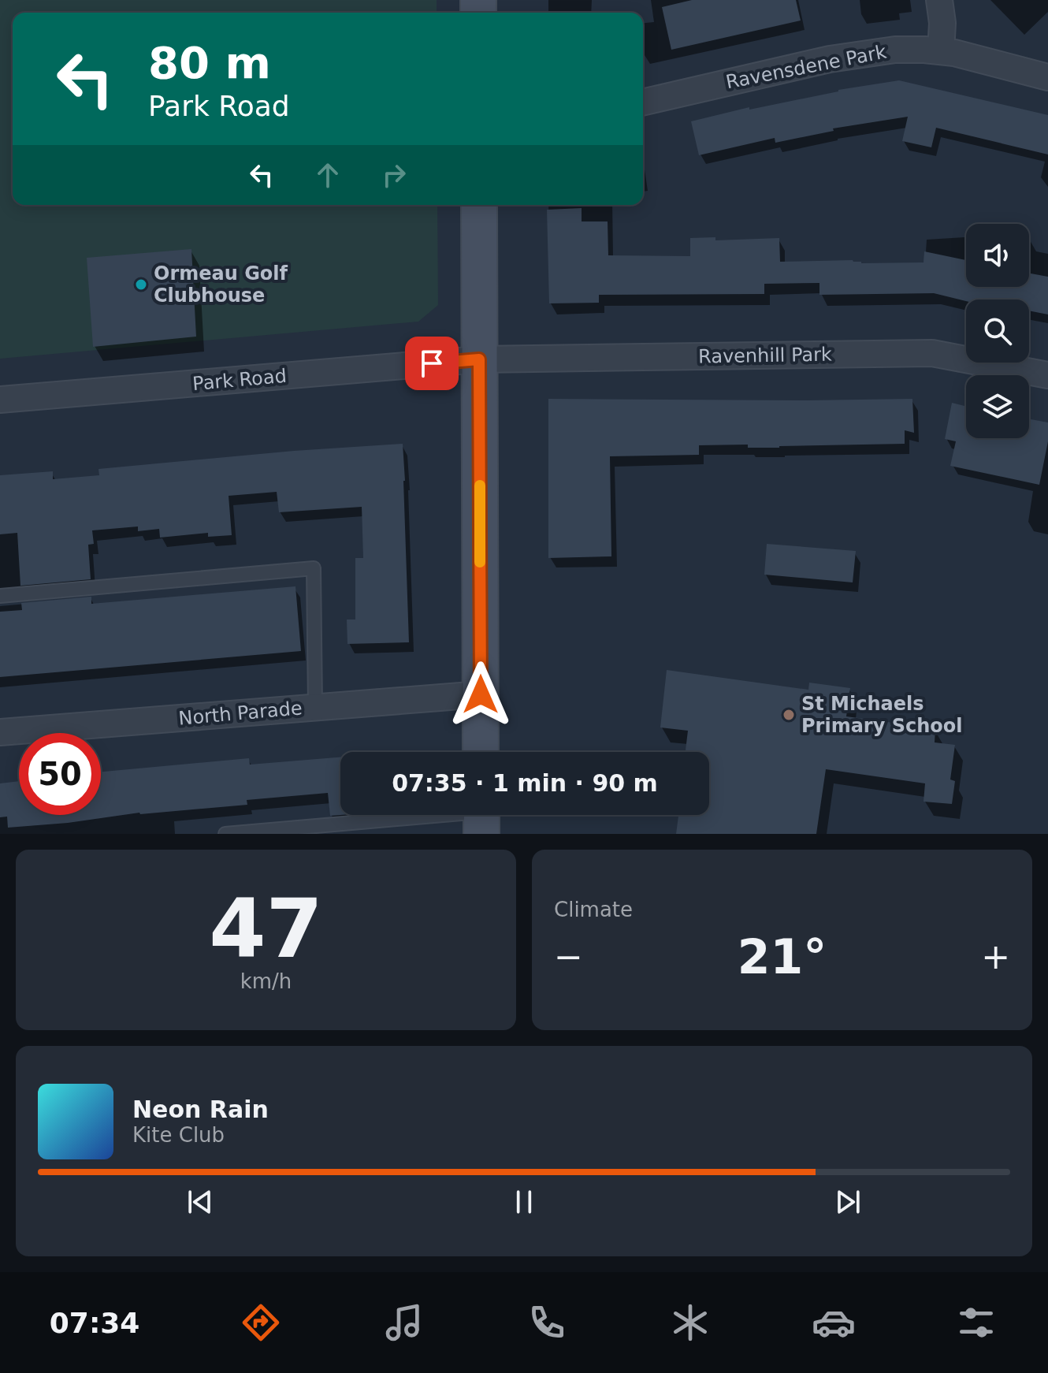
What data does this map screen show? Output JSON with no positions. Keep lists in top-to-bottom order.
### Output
{
  "streets": {
    "street": [
      "Ravensdene Park",
      "Ravenhill Park",
      "Park Road",
      "North Parade"
    ]
  },
  "crossings": [
    ["Ravenhill Park", "Park Road"]
  ],
  "places": ["Ormeau Golf Clubhouse", "St Michaels Primary School"],
  "page": {
    "turn": ["80 m", "Park Road"],
    "limit": "50",
    "trip": "07:35 · 1 min · 90 m",
    "tile": [
      ["47", "km/h"],
      "Climate"
    ],
    "heat": ["−", "21°", "+"],
    "song": ["Neon Rain", "Kite Club"],
    "tabs": "07:34"
  }
}
